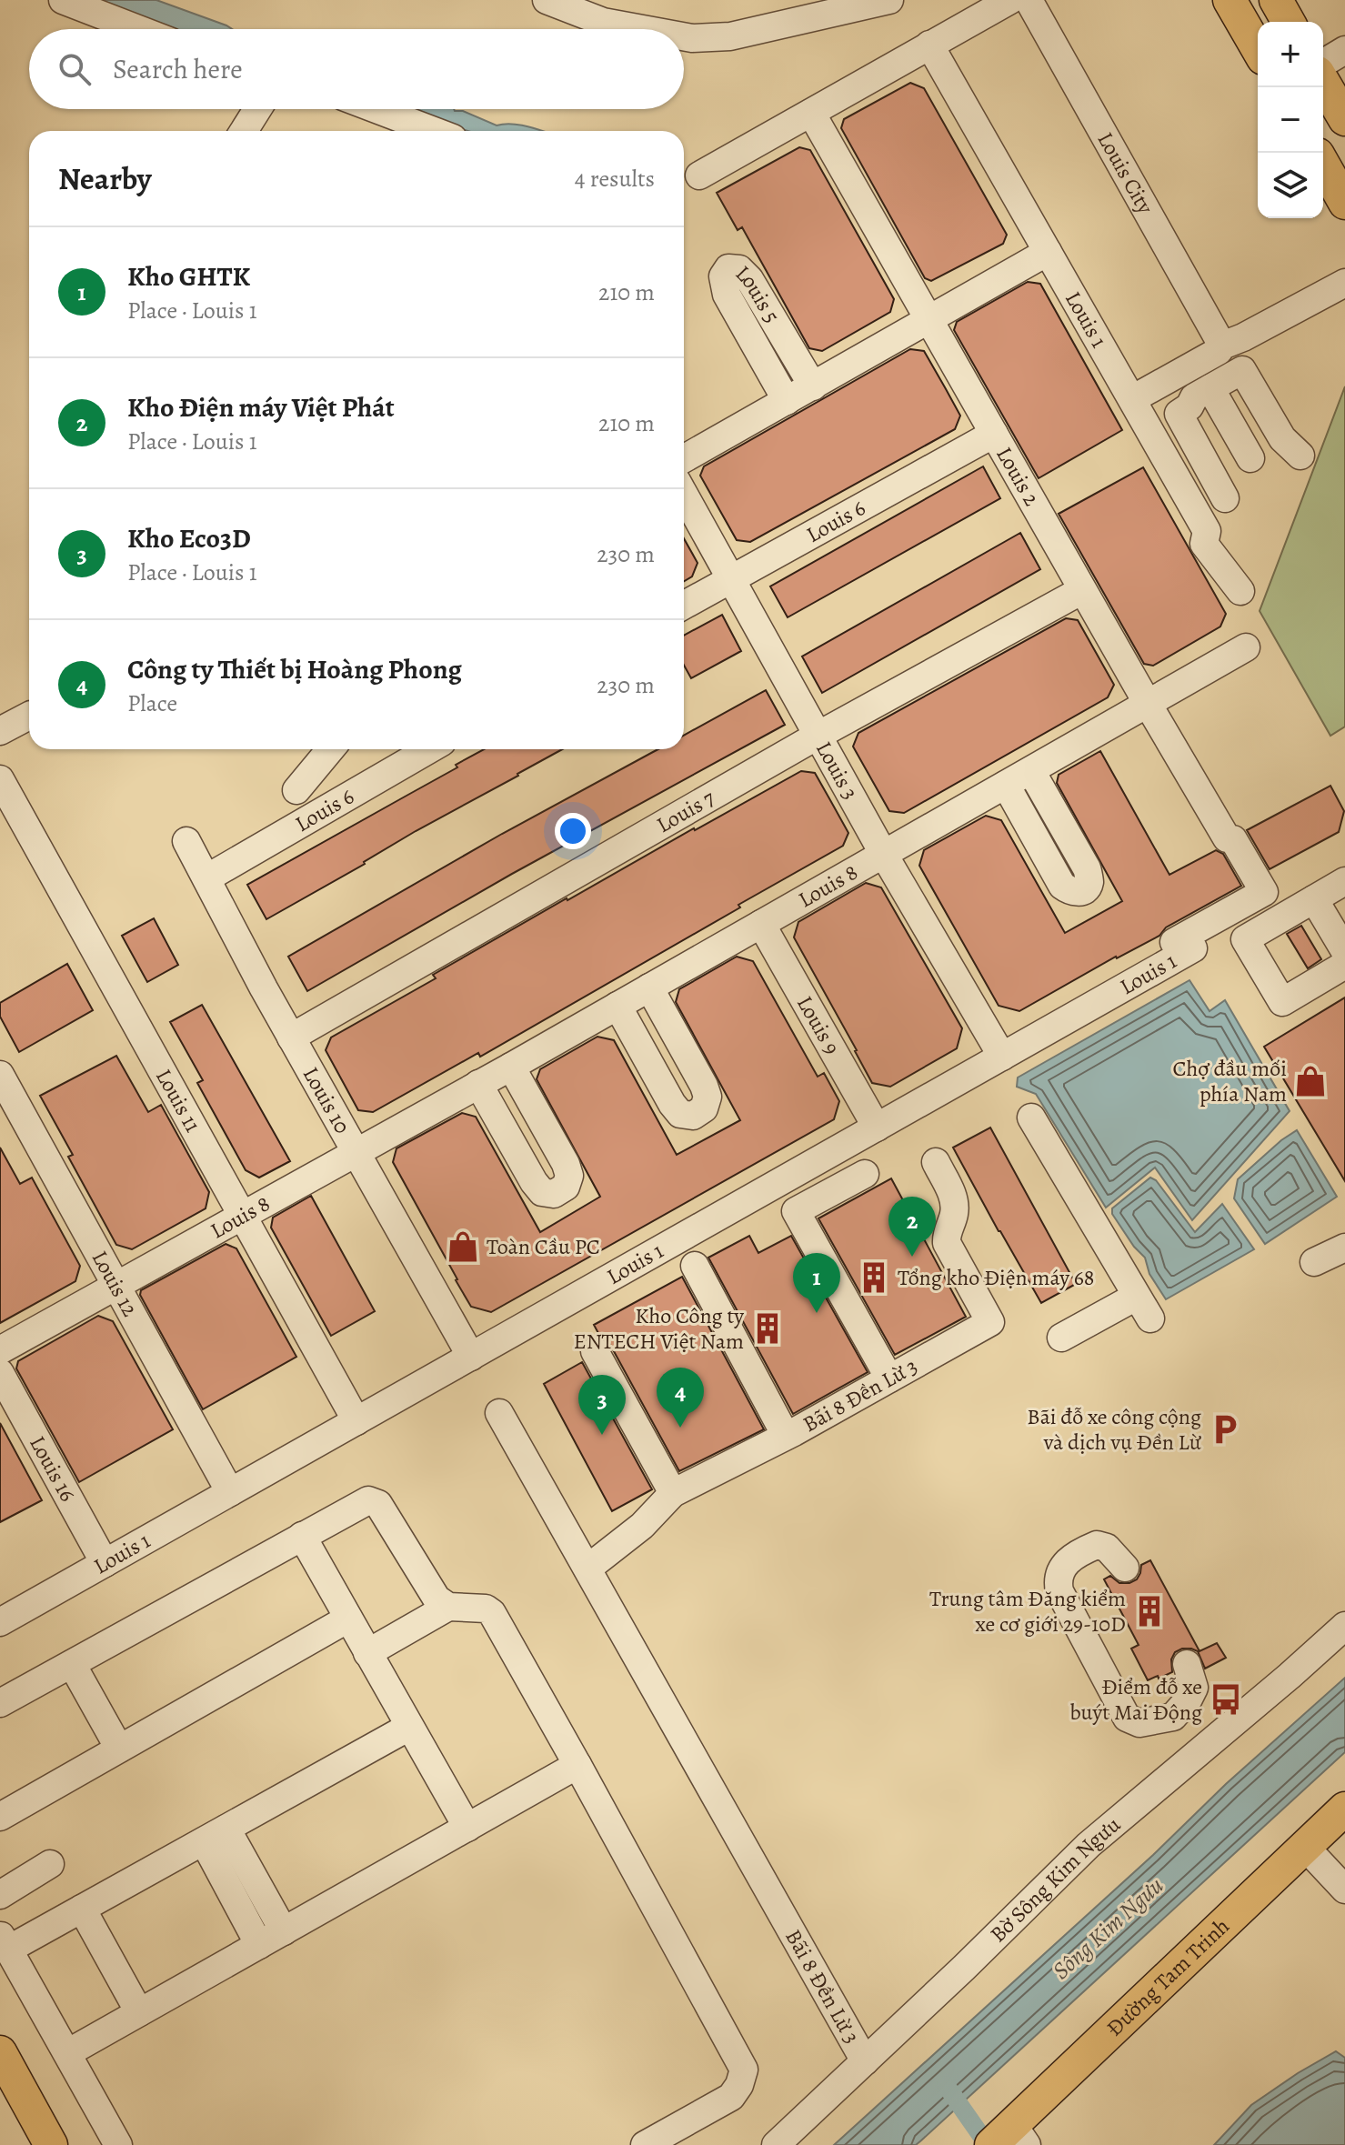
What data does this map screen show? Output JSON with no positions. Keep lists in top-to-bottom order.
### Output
{
  "streets": {
    "main road": ["Đường Tam Trinh"],
    "street": [
      "Louis City",
      "Louis 5",
      "Louis 1",
      "Louis 2",
      "Louis 6",
      "Louis 3",
      "Louis 7",
      "Louis 8",
      "Louis 9",
      "Louis 11",
      "Louis 10",
      "Louis 12",
      "Bãi 8 Đền Lừ 3",
      "Louis 16",
      "Bờ Sông Kim Ngưu"
    ]
  },
  "crossings": [
    ["Louis 1", "Louis 2"],
    ["Louis 1", "Louis 3"],
    ["Louis 1", "Louis 9"],
    ["Louis 1", "Louis 11"],
    ["Louis 1", "Louis 10"],
    ["Louis 1", "Louis 12"],
    ["Louis 1", "Louis 16"],
    ["Louis 2", "Louis 6"],
    ["Louis 2", "Louis 7"],
    ["Louis 2", "Louis 8"],
    ["Louis 6", "Louis 3"],
    ["Louis 6", "Louis 10"],
    ["Louis 3", "Louis 7"],
    ["Louis 3", "Louis 8"],
    ["Louis 7", "Louis 10"],
    ["Louis 8", "Louis 9"],
    ["Louis 8", "Louis 11"],
    ["Louis 8", "Louis 10"],
    ["Louis 8", "Louis 12"],
    ["Bãi 8 Đền Lừ 3", "Bờ Sông Kim Ngưu"]
  ],
  "water": ["Sông Kim Ngưu"],
  "places": {
    "shop": ["Chợ đầu mối phía Nam", "Toàn Cầu PC"],
    "building": ["Tổng kho Điện máy 68", "Kho Công ty ENTECH Việt Nam", "Trung tâm Đăng kiểm xe cơ giới 29-10D"],
    "parking": ["Bãi đỗ xe công cộng và dịch vụ Đền Lừ"],
    "bus stop": ["Điểm đỗ xe buýt Mai Động"]
  },
  "page": {
    "map_buttons": ["+", "−"],
    "search": "Search here",
    "heading": ["Nearby", "4 results"],
    "list": [
      {
        "mark": "1",
        "name": "Kho GHTK",
        "note": "Place · Louis 1",
        "value": "210 m"
      },
      {
        "mark": "2",
        "name": "Kho Điện máy Việt Phát",
        "note": "Place · Louis 1",
        "value": "210 m"
      },
      {
        "mark": "3",
        "name": "Kho Eco3D",
        "note": "Place · Louis 1",
        "value": "230 m"
      },
      {
        "mark": "4",
        "name": "Công ty Thiết bị Hoàng Phong",
        "note": "Place",
        "value": "230 m"
      }
    ],
    "pins": [
      "2",
      "1",
      "4",
      "3"
    ]
  }
}
